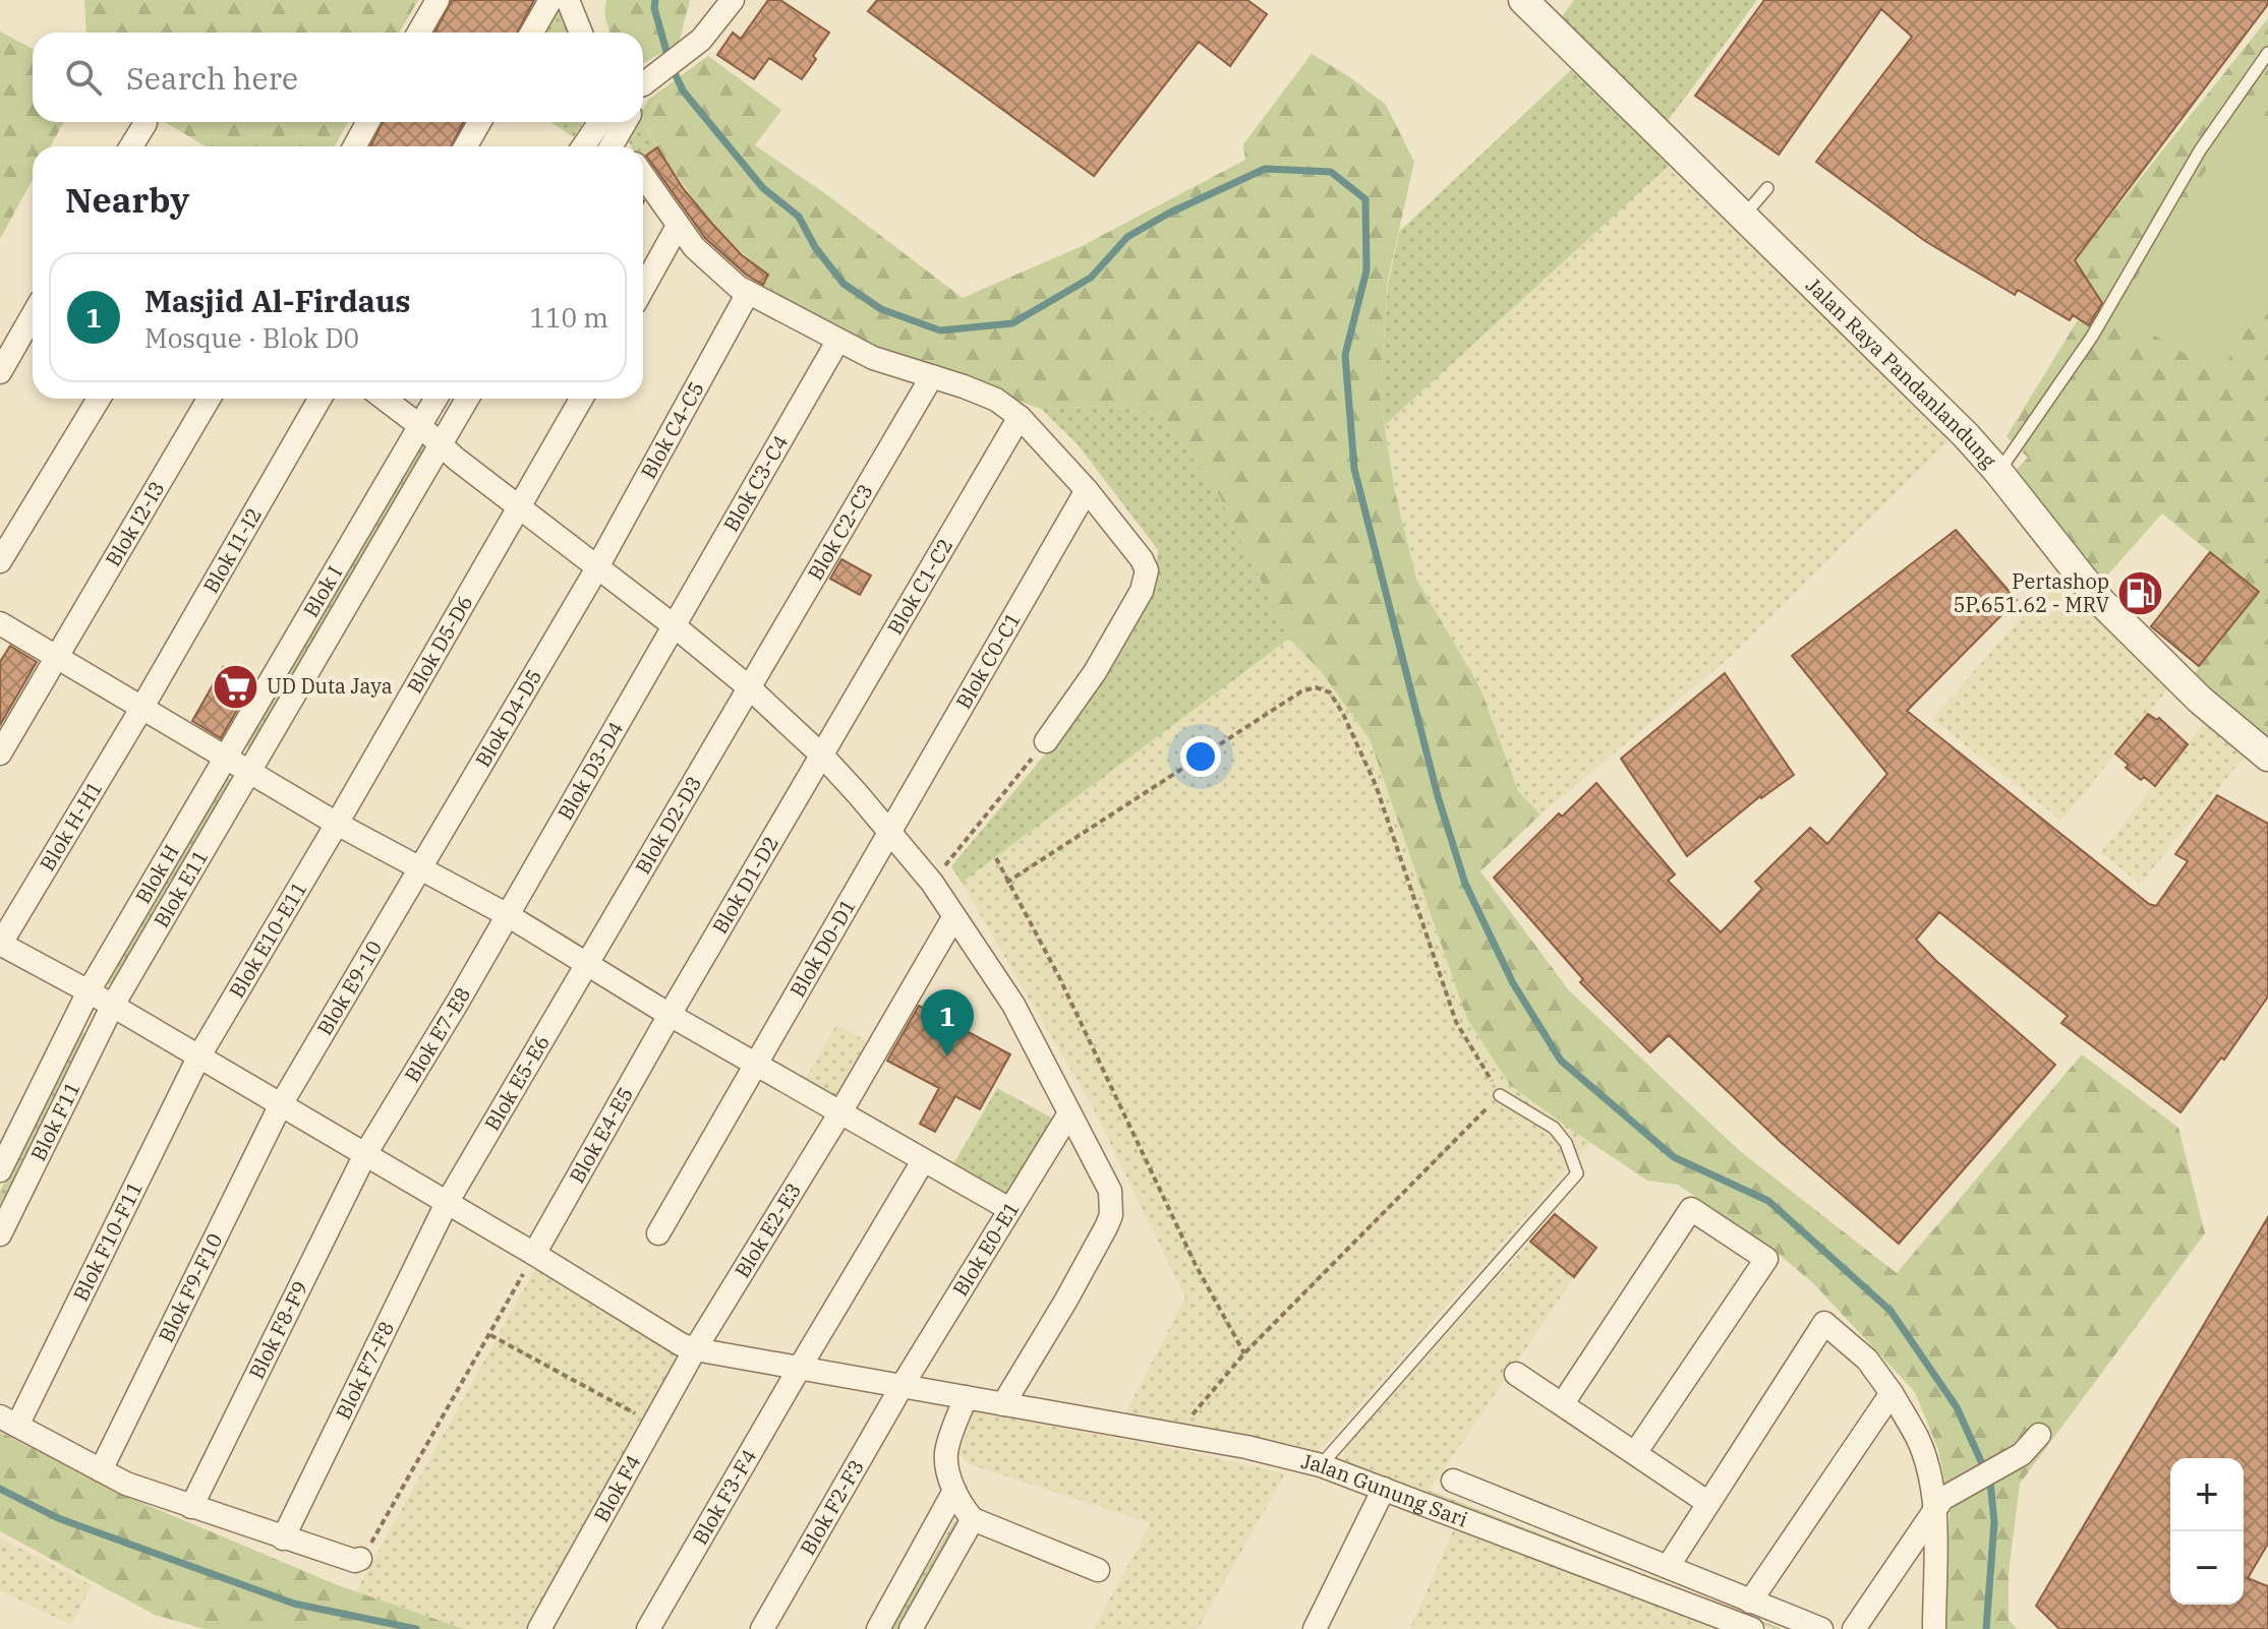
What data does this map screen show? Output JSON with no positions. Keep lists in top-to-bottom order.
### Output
{
  "streets": {
    "street": [
      "Jalan Raya Pandanlandung",
      "Blok C4-C5",
      "Blok C3-C4",
      "Blok I2-I3",
      "Blok C2-C3",
      "Blok I1-I2",
      "Blok C1-C2",
      "Blok I",
      "Blok D5-D6",
      "Blok C0-C1",
      "Blok D4-D5",
      "Blok D3-D4",
      "Blok D2-D3",
      "Blok H-H1",
      "Blok H",
      "Blok D1-D2",
      "Blok E11",
      "Blok E10-E11",
      "Blok D0-D1",
      "Blok E9-10",
      "Blok E7-E8",
      "Blok E5-E6",
      "Blok F11",
      "Blok E4-E5",
      "Blok E2-E3",
      "Blok F10-F11",
      "Blok E0-E1",
      "Blok F9-F10",
      "Blok F8-F9",
      "Blok F7-F8",
      "Blok F4",
      "Jalan Gunung Sari",
      "Blok F3-F4",
      "Blok F2-F3"
    ]
  },
  "crossings": [
    ["Blok C4-C5", "Blok D4-D5"],
    ["Blok C3-C4", "Blok D3-D4"],
    ["Blok C2-C3", "Blok D2-D3"],
    ["Blok I1-I2", "Blok H-H1"],
    ["Blok C1-C2", "Blok D1-D2"],
    ["Blok I", "Blok H"],
    ["Blok D5-D6", "Blok E10-E11"],
    ["Blok C0-C1", "Blok D0-D1"],
    ["Blok D4-D5", "Blok E9-10"],
    ["Blok D3-D4", "Blok E7-E8"],
    ["Blok D2-D3", "Blok E5-E6"],
    ["Blok H-H1", "Jalan Gunung Sari"],
    ["Blok H", "Jalan Gunung Sari"],
    ["Blok D1-D2", "Blok E4-E5"],
    ["Blok E11", "Blok F11"],
    ["Blok E11", "Jalan Gunung Sari"],
    ["Blok E10-E11", "Blok F10-F11"],
    ["Blok E10-E11", "Jalan Gunung Sari"],
    ["Blok E9-10", "Blok F9-F10"],
    ["Blok E9-10", "Jalan Gunung Sari"],
    ["Blok E7-E8", "Blok F8-F9"],
    ["Blok E7-E8", "Jalan Gunung Sari"],
    ["Blok E5-E6", "Blok F7-F8"],
    ["Blok E5-E6", "Jalan Gunung Sari"],
    ["Blok F11", "Jalan Gunung Sari"],
    ["Blok E4-E5", "Jalan Gunung Sari"],
    ["Blok E2-E3", "Blok F4"],
    ["Blok E2-E3", "Jalan Gunung Sari"],
    ["Blok F10-F11", "Jalan Gunung Sari"],
    ["Blok E0-E1", "Jalan Gunung Sari"],
    ["Blok E0-E1", "Blok F2-F3"],
    ["Blok F9-F10", "Jalan Gunung Sari"],
    ["Blok F8-F9", "Jalan Gunung Sari"],
    ["Blok F7-F8", "Jalan Gunung Sari"],
    ["Blok F4", "Jalan Gunung Sari"],
    ["Jalan Gunung Sari", "Blok F3-F4"],
    ["Jalan Gunung Sari", "Blok F2-F3"]
  ],
  "places": {
    "fuel station": ["Pertashop 5P.651.62 - MRV"],
    "supermarket": ["UD Duta Jaya"]
  },
  "page": {
    "search": "Search here",
    "heading": "Nearby",
    "list": [
      {
        "mark": "1",
        "name": "Masjid Al-Firdaus",
        "note": "Mosque · Blok D0",
        "value": "110 m"
      }
    ],
    "pins": "1",
    "map_buttons": ["+", "−"]
  }
}
